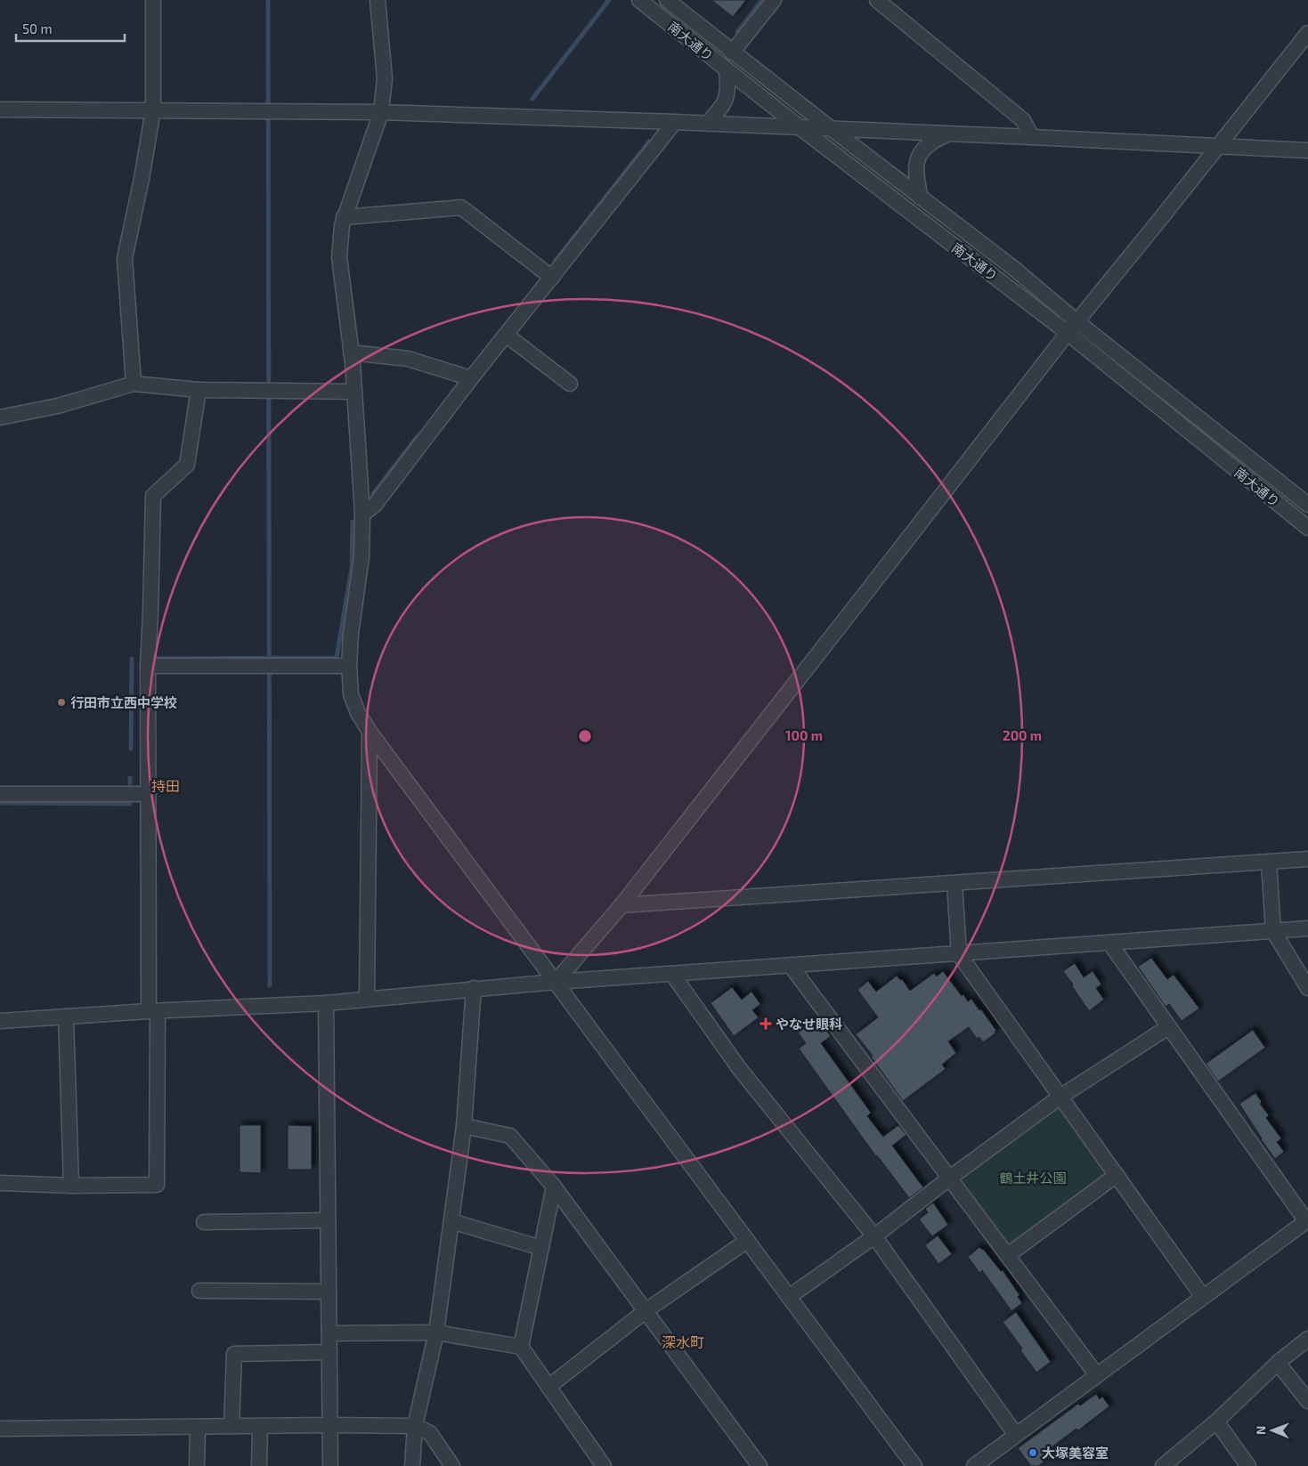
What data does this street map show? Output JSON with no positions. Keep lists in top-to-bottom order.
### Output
{
  "streets": {
    "street": ["南大通り"]
  },
  "districts": ["持田", "深水町"],
  "parks": ["鶴土井公園"],
  "places": {
    "other": ["行田市立西中学校", "大塚美容室"],
    "health": ["やなせ眼科"]
  },
  "scale_bar": "50 m",
  "north": "left",
  "rings": ["100 m", "200 m"]
}
